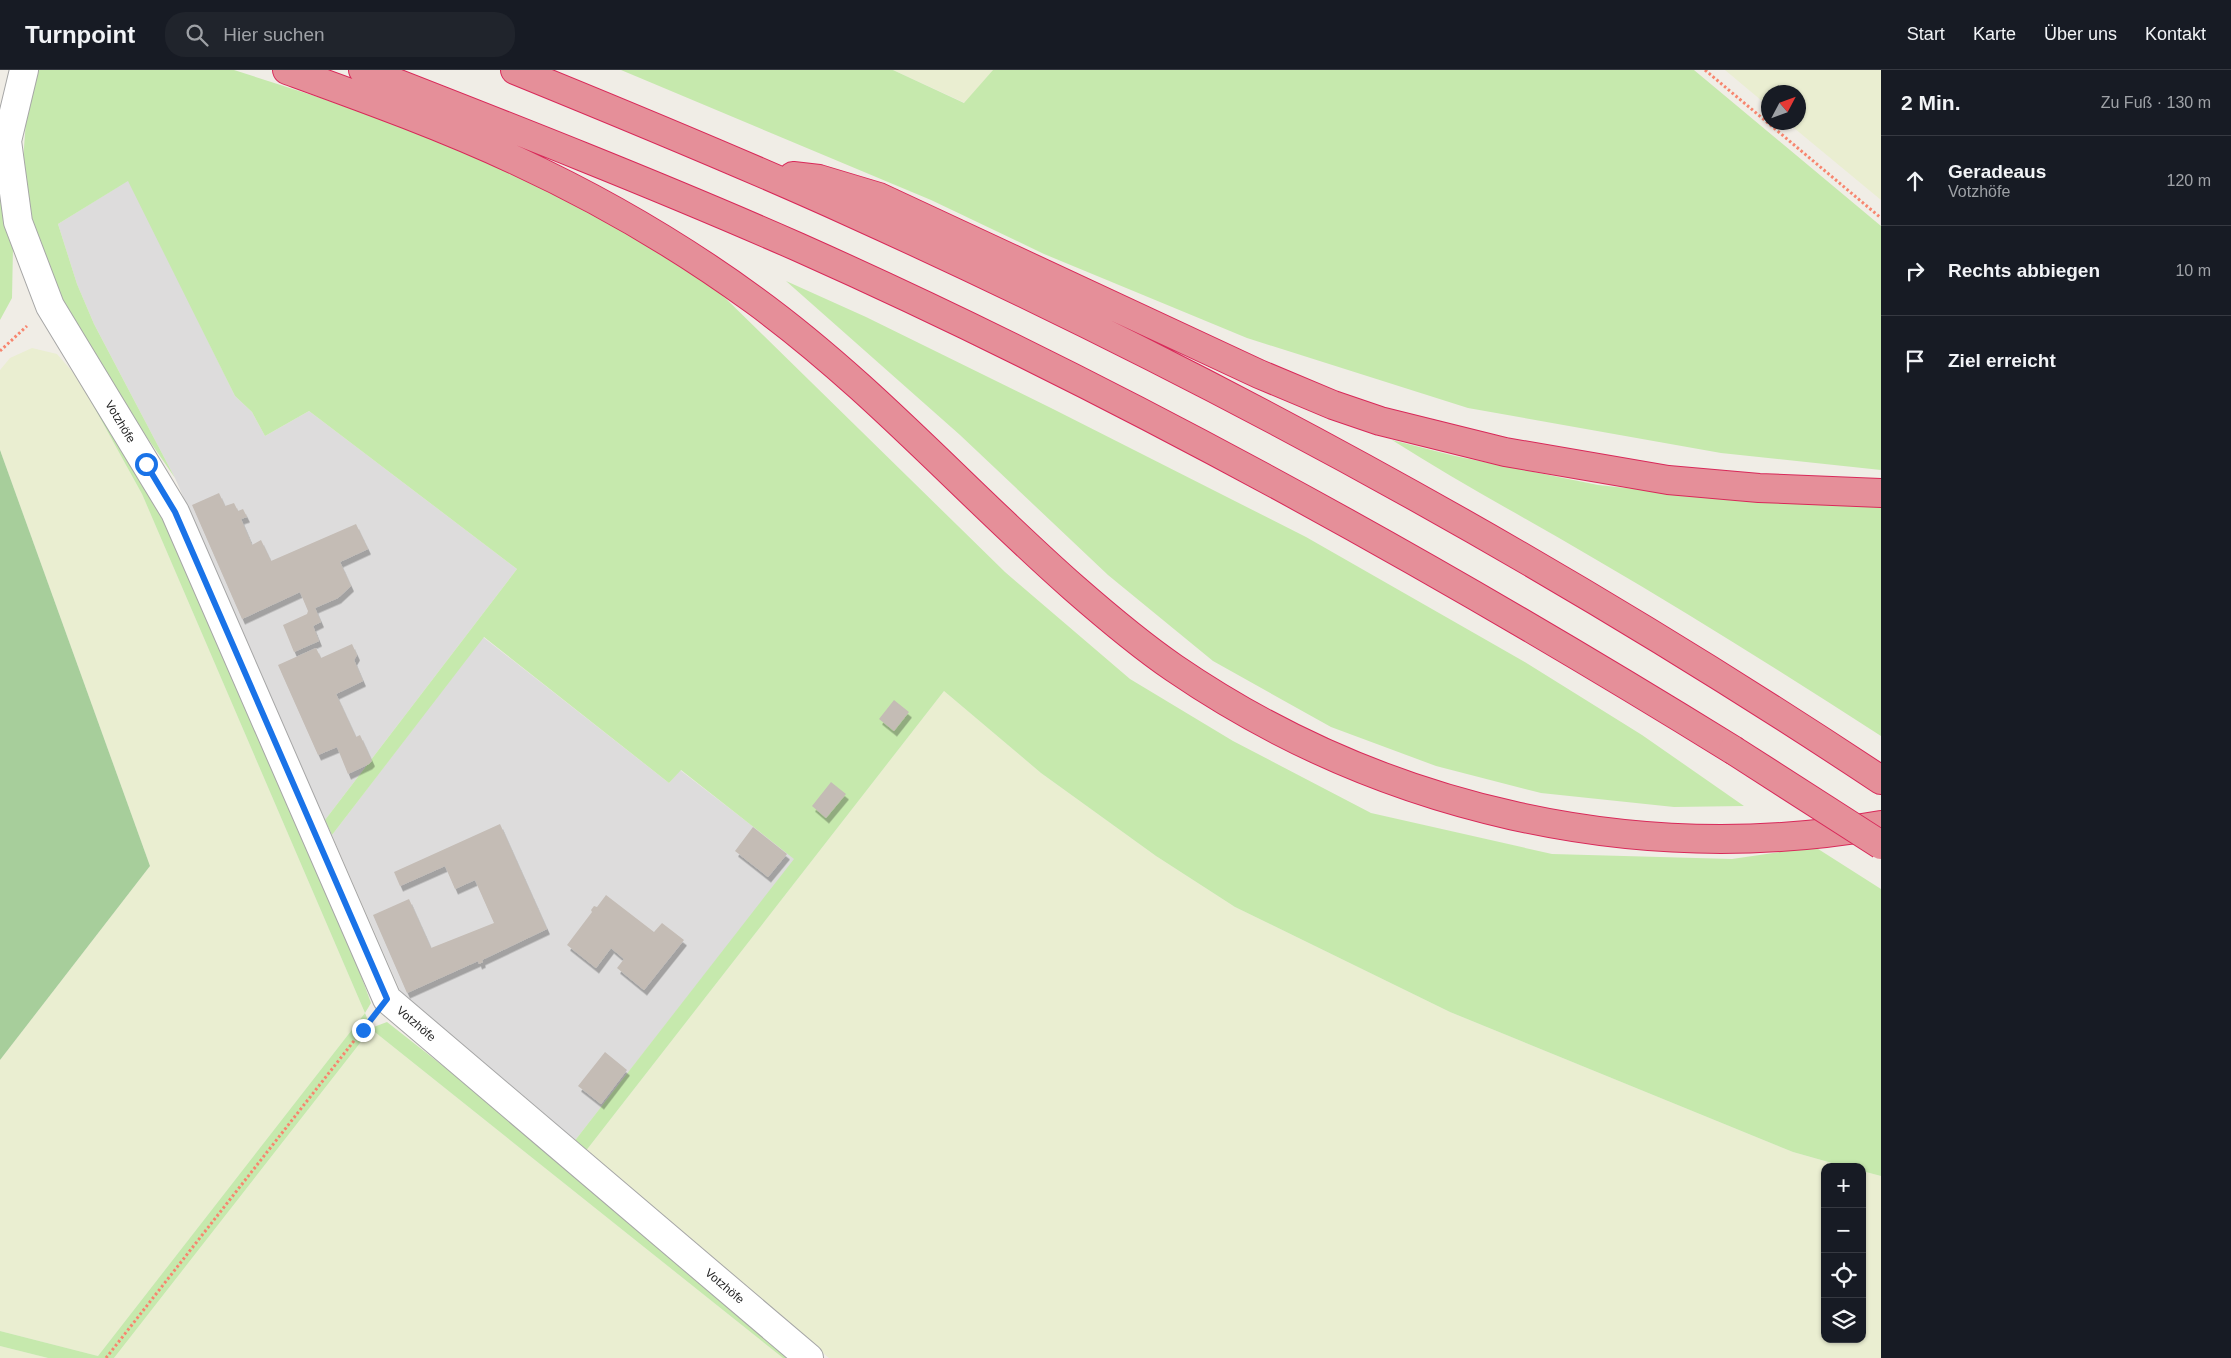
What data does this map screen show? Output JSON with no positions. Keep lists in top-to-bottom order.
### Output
{
  "streets": {
    "street": ["Votzhöfe"]
  },
  "north": "top right",
  "page": {
    "header": "Turnpoint",
    "search": "Hier suchen",
    "nav": [
      "Start",
      "Karte",
      "Über uns",
      "Kontakt"
    ],
    "heading": ["2 Min.", "Zu Fuß · 130 m"],
    "list": [
      ["Geradeaus", "Votzhöfe", "120 m"],
      ["Rechts abbiegen", "10 m"],
      "Ziel erreicht"
    ],
    "map_buttons": ["+", "−"]
  }
}
